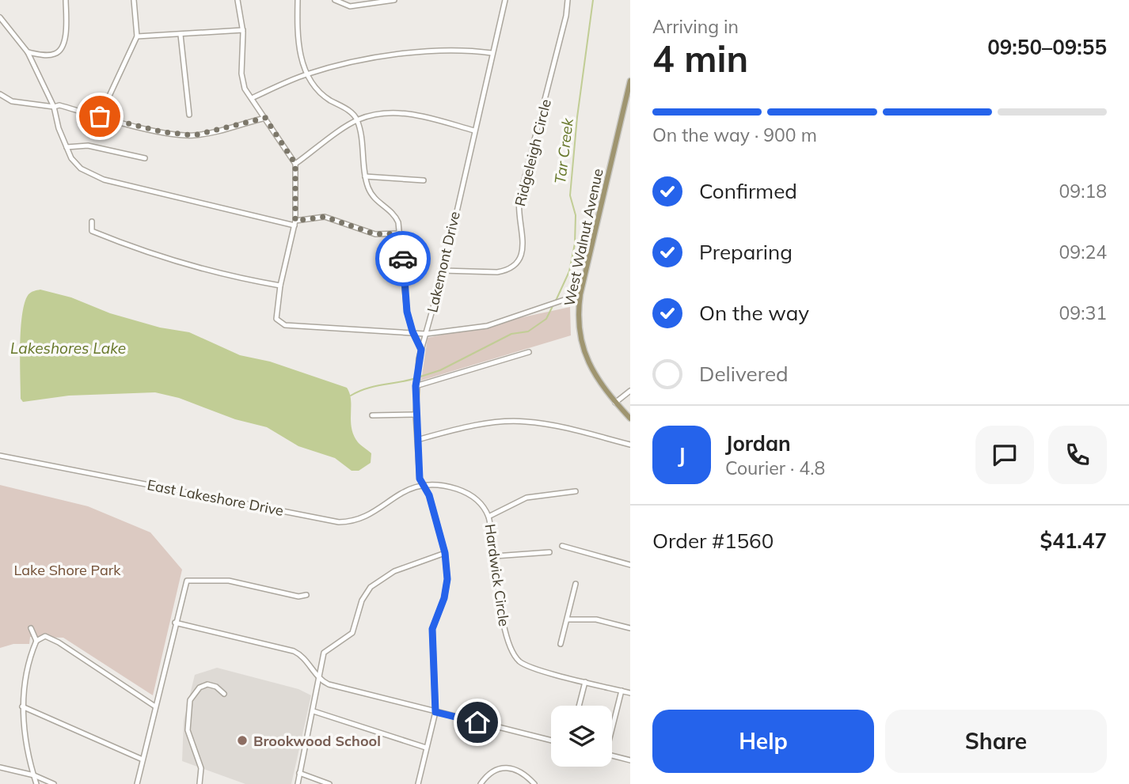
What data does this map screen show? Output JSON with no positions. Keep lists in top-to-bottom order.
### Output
{
  "streets": {
    "main road": ["West Walnut Avenue"],
    "street": [
      "Ridgeleigh Circle",
      "Lakemont Drive",
      "East Lakeshore Drive",
      "Hardwick Circle"
    ]
  },
  "crossings": [
    ["Ridgeleigh Circle", "Lakemont Drive"],
    ["Lakemont Drive", "East Lakeshore Drive"],
    ["Lakemont Drive", "Hardwick Circle"],
    ["East Lakeshore Drive", "Hardwick Circle"]
  ],
  "water": ["Tar Creek", "Lakeshores Lake"],
  "parks": ["Lake Shore Park"],
  "places": ["Brookwood School"],
  "page": {
    "heading": ["4 min", "Arriving in", "09:50–09:55"],
    "panel": [
      "Jordan",
      "Courier · 4.8",
      "Order #1560",
      "$41.47"
    ],
    "bar": "On the way · 900 m",
    "list": [
      ["Confirmed", "09:18"],
      ["Preparing", "09:24"],
      ["On the way", "09:31"],
      "Delivered"
    ],
    "round": "J",
    "buttons": ["Help", "Share"]
  }
}
